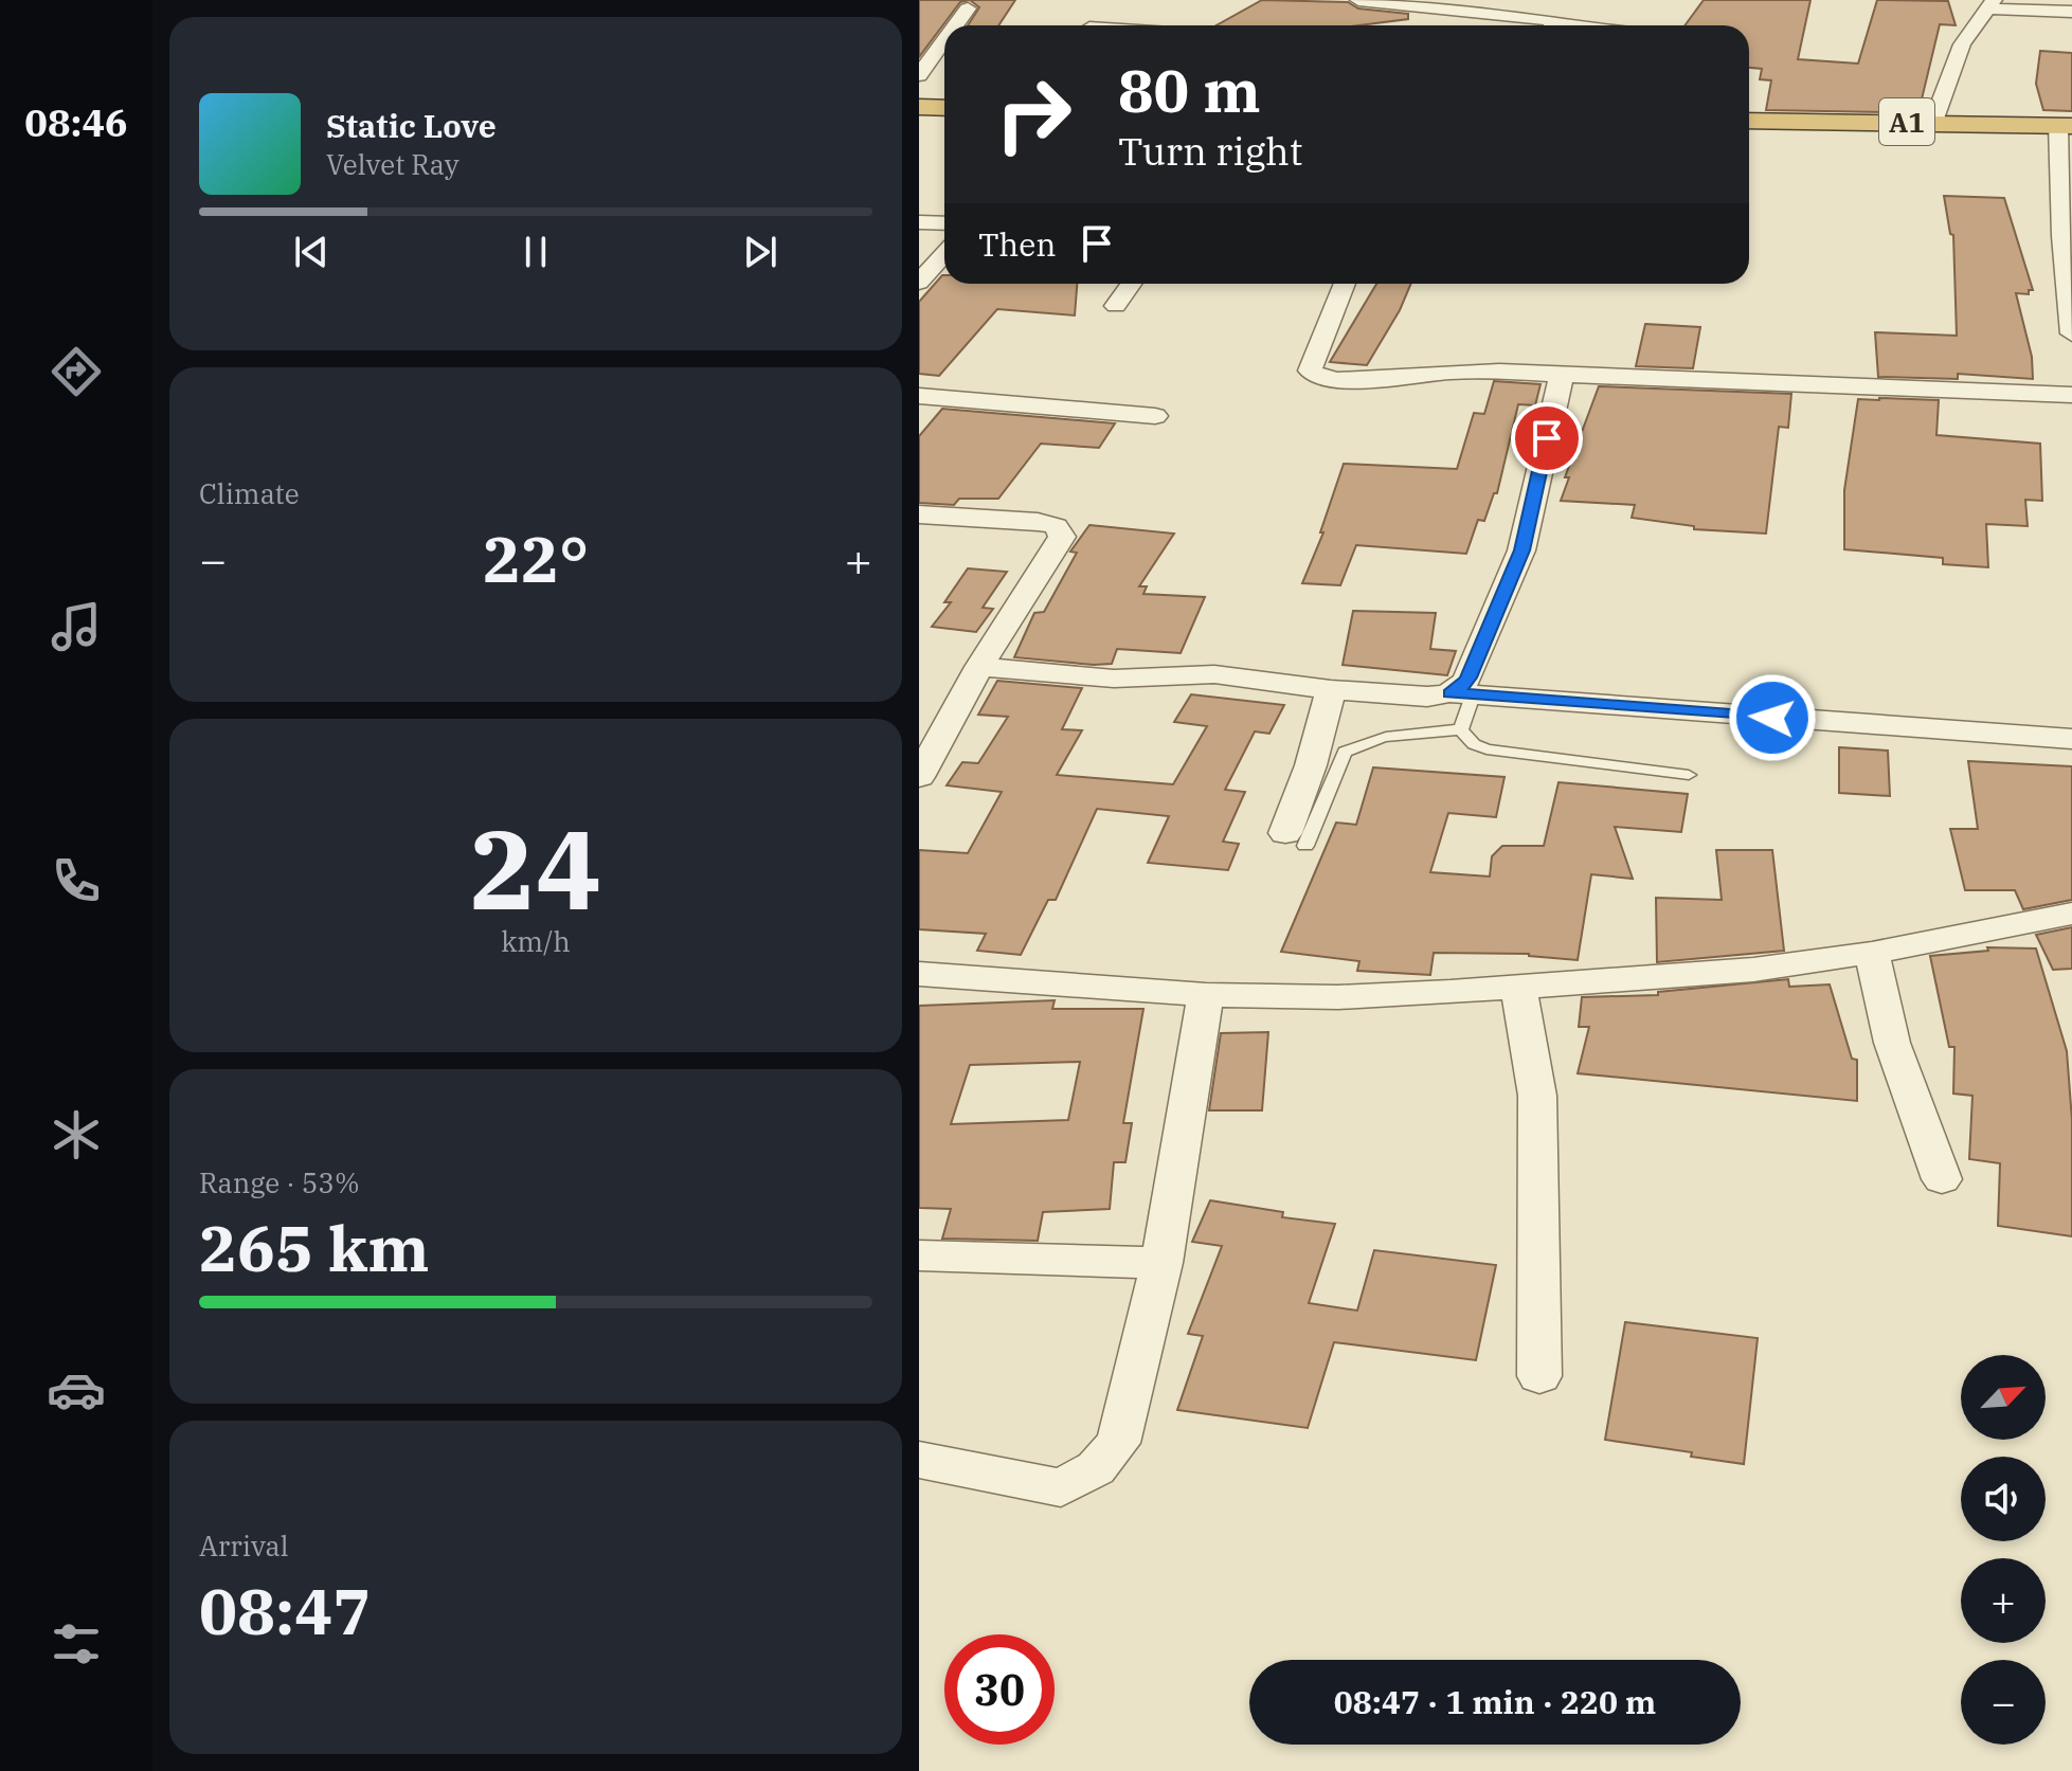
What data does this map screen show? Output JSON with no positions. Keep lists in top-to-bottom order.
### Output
{
  "streets": {
    "highway": ["A1"]
  },
  "north": "top right",
  "page": {
    "tabs": "08:46",
    "turn": ["80 m", "Turn right"],
    "song": ["Static Love", "Velvet Ray"],
    "then": "Then",
    "tile": [
      "Climate",
      ["24", "km/h"],
      ["Range · 53%", "265 km"],
      ["Arrival", "08:47"]
    ],
    "heat": ["−", "22°", "+"],
    "map_buttons": ["+", "−"],
    "limit": "30",
    "trip": "08:47 · 1 min · 220 m"
  }
}
